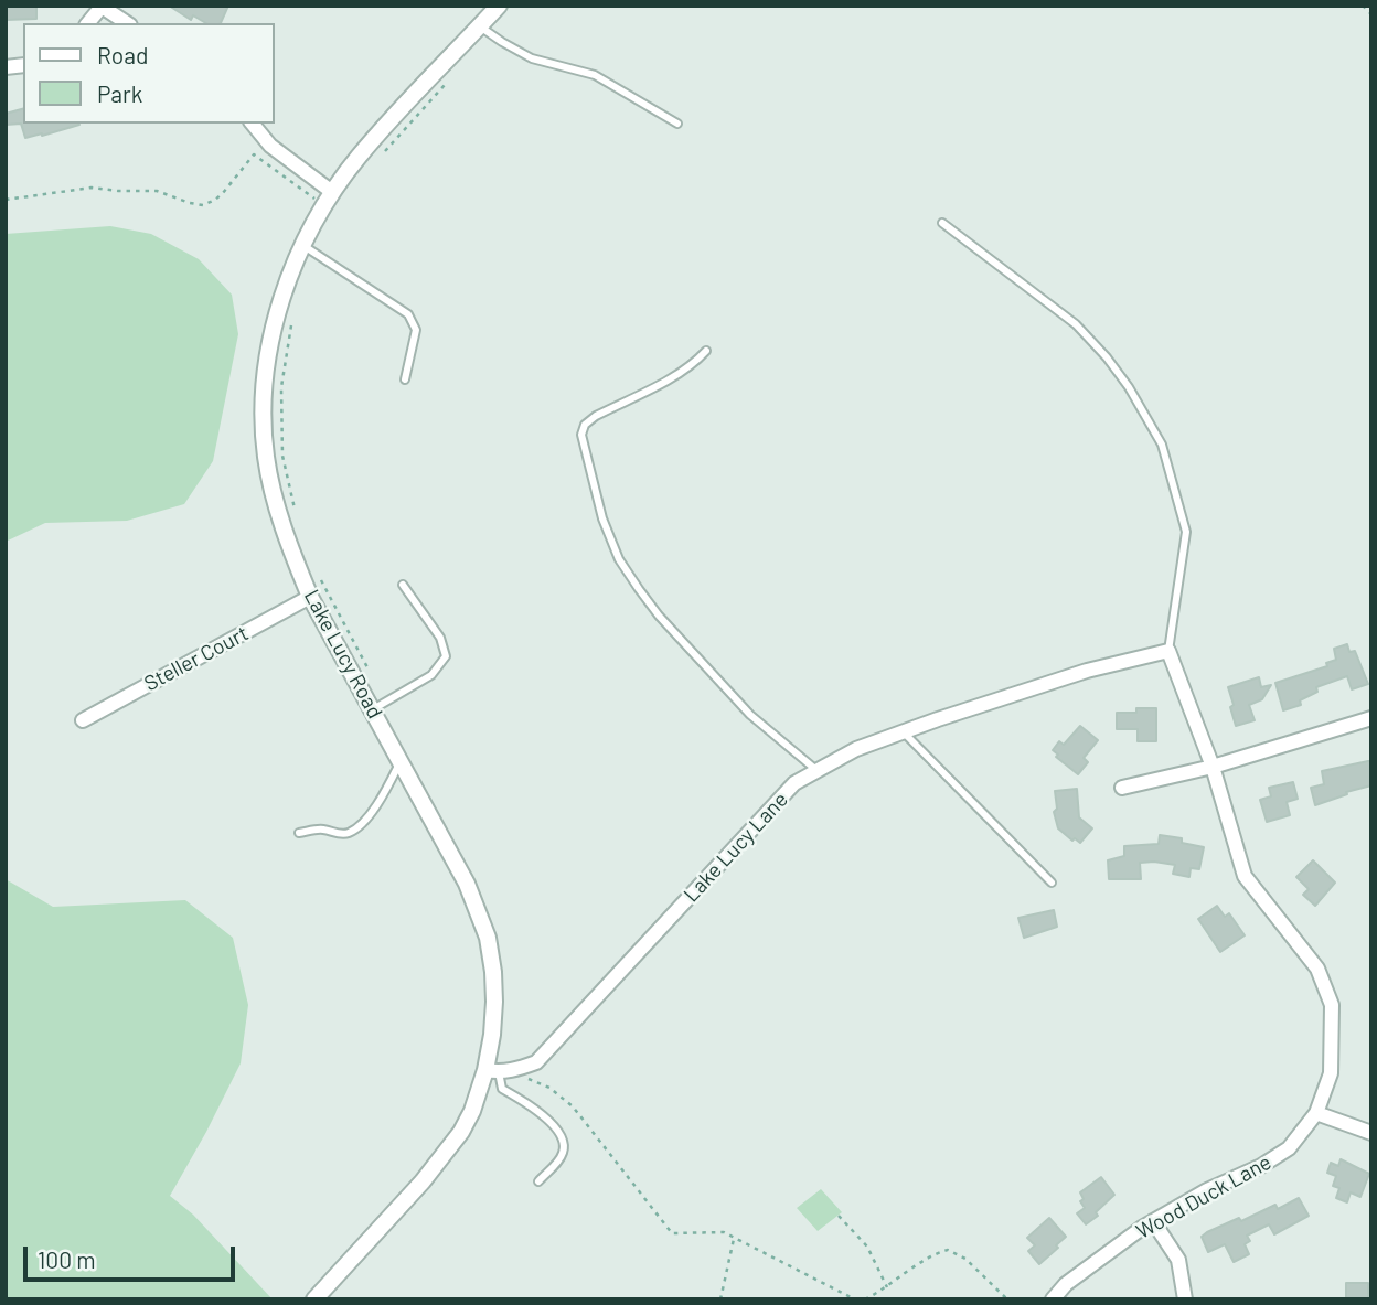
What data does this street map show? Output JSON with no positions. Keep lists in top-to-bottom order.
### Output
{
  "streets": {
    "street": [
      "Lake Lucy Road",
      "Steller Court",
      "Lake Lucy Lane",
      "Wood Duck Lane"
    ]
  },
  "crossings": [
    ["Lake Lucy Road", "Steller Court"],
    ["Lake Lucy Road", "Lake Lucy Lane"],
    ["Lake Lucy Lane", "Wood Duck Lane"]
  ],
  "legend": ["Road", "Park"],
  "scale_bar": "100 m"
}
